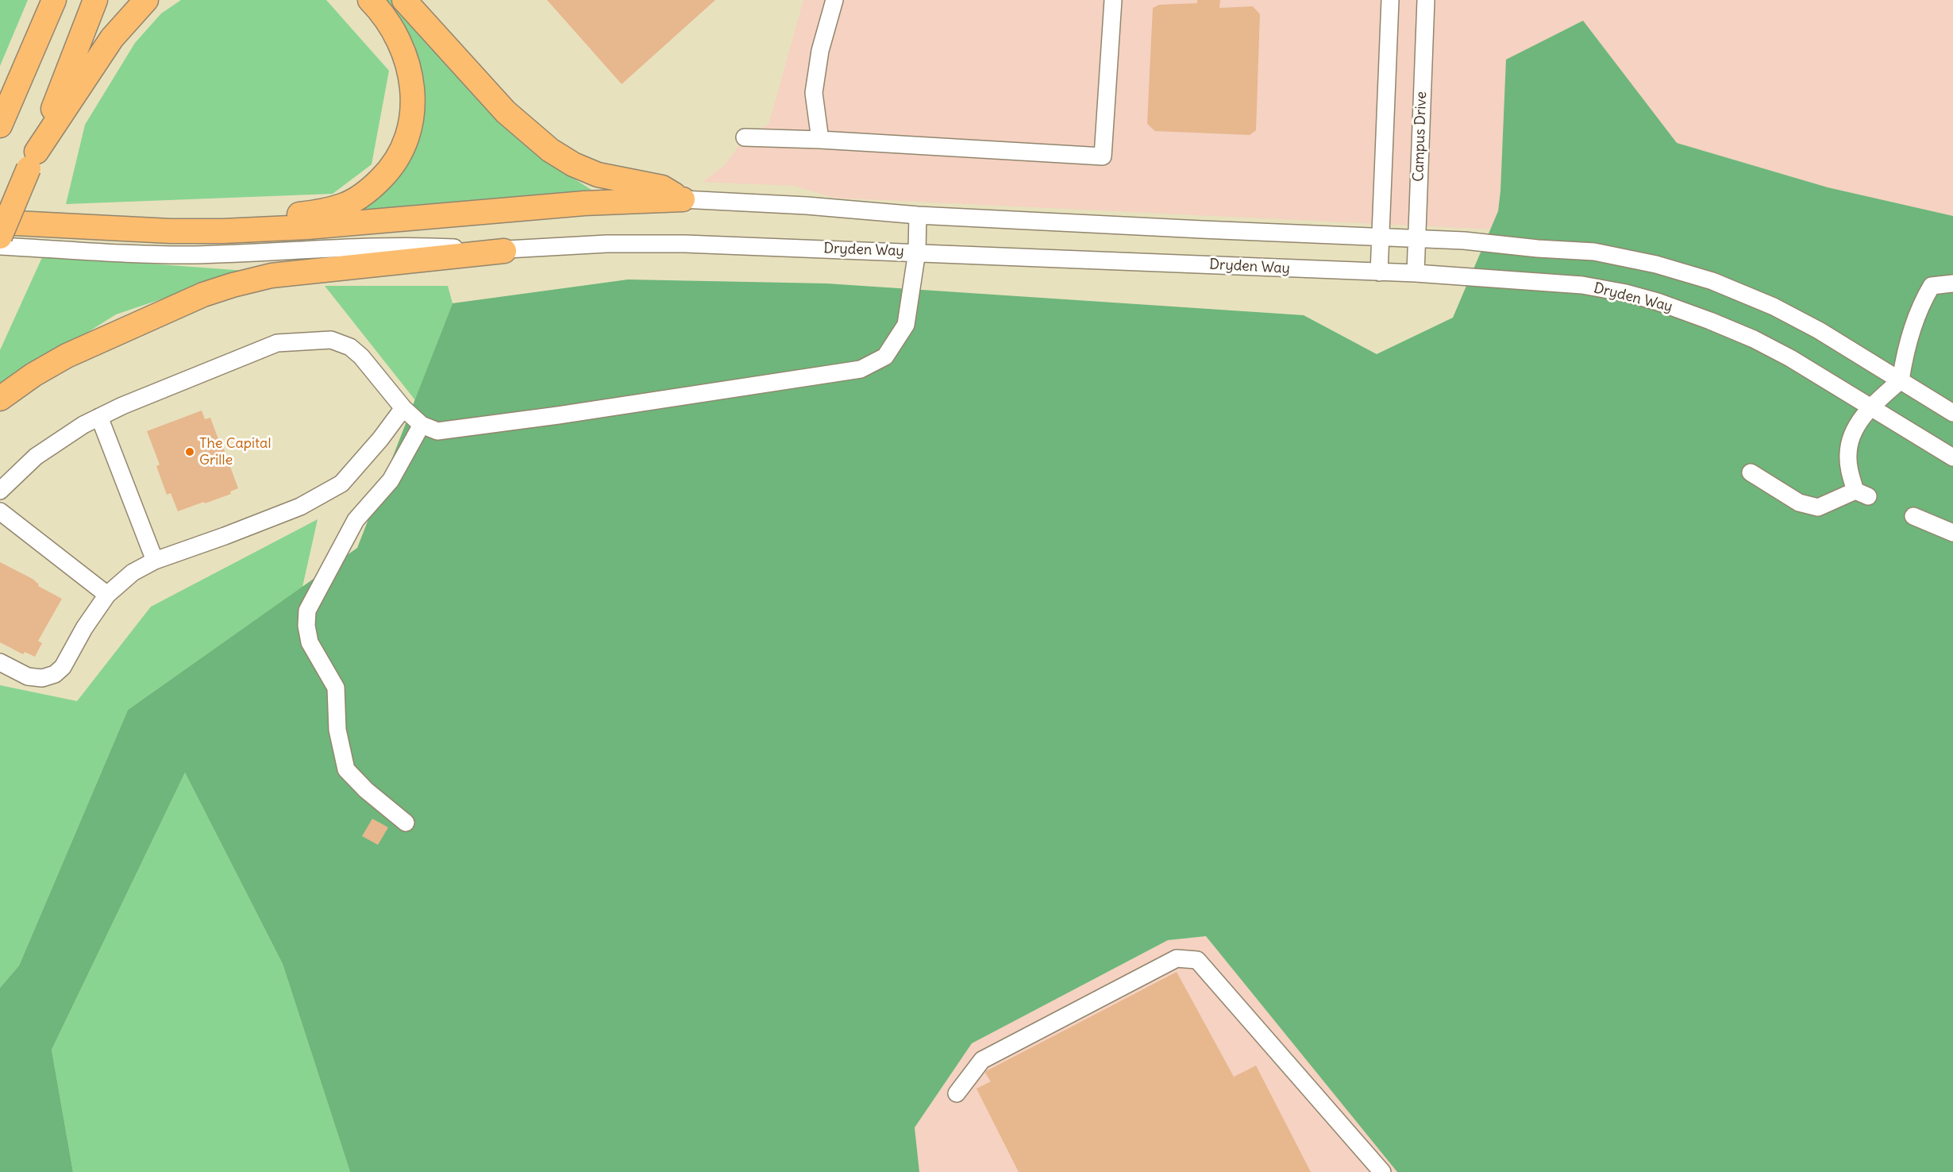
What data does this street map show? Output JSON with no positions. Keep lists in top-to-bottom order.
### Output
{
  "streets": {
    "street": ["Campus Drive", "Dryden Way"]
  },
  "crossings": [
    ["Campus Drive", "Dryden Way"]
  ],
  "places": ["The Capital Grille"]
}
